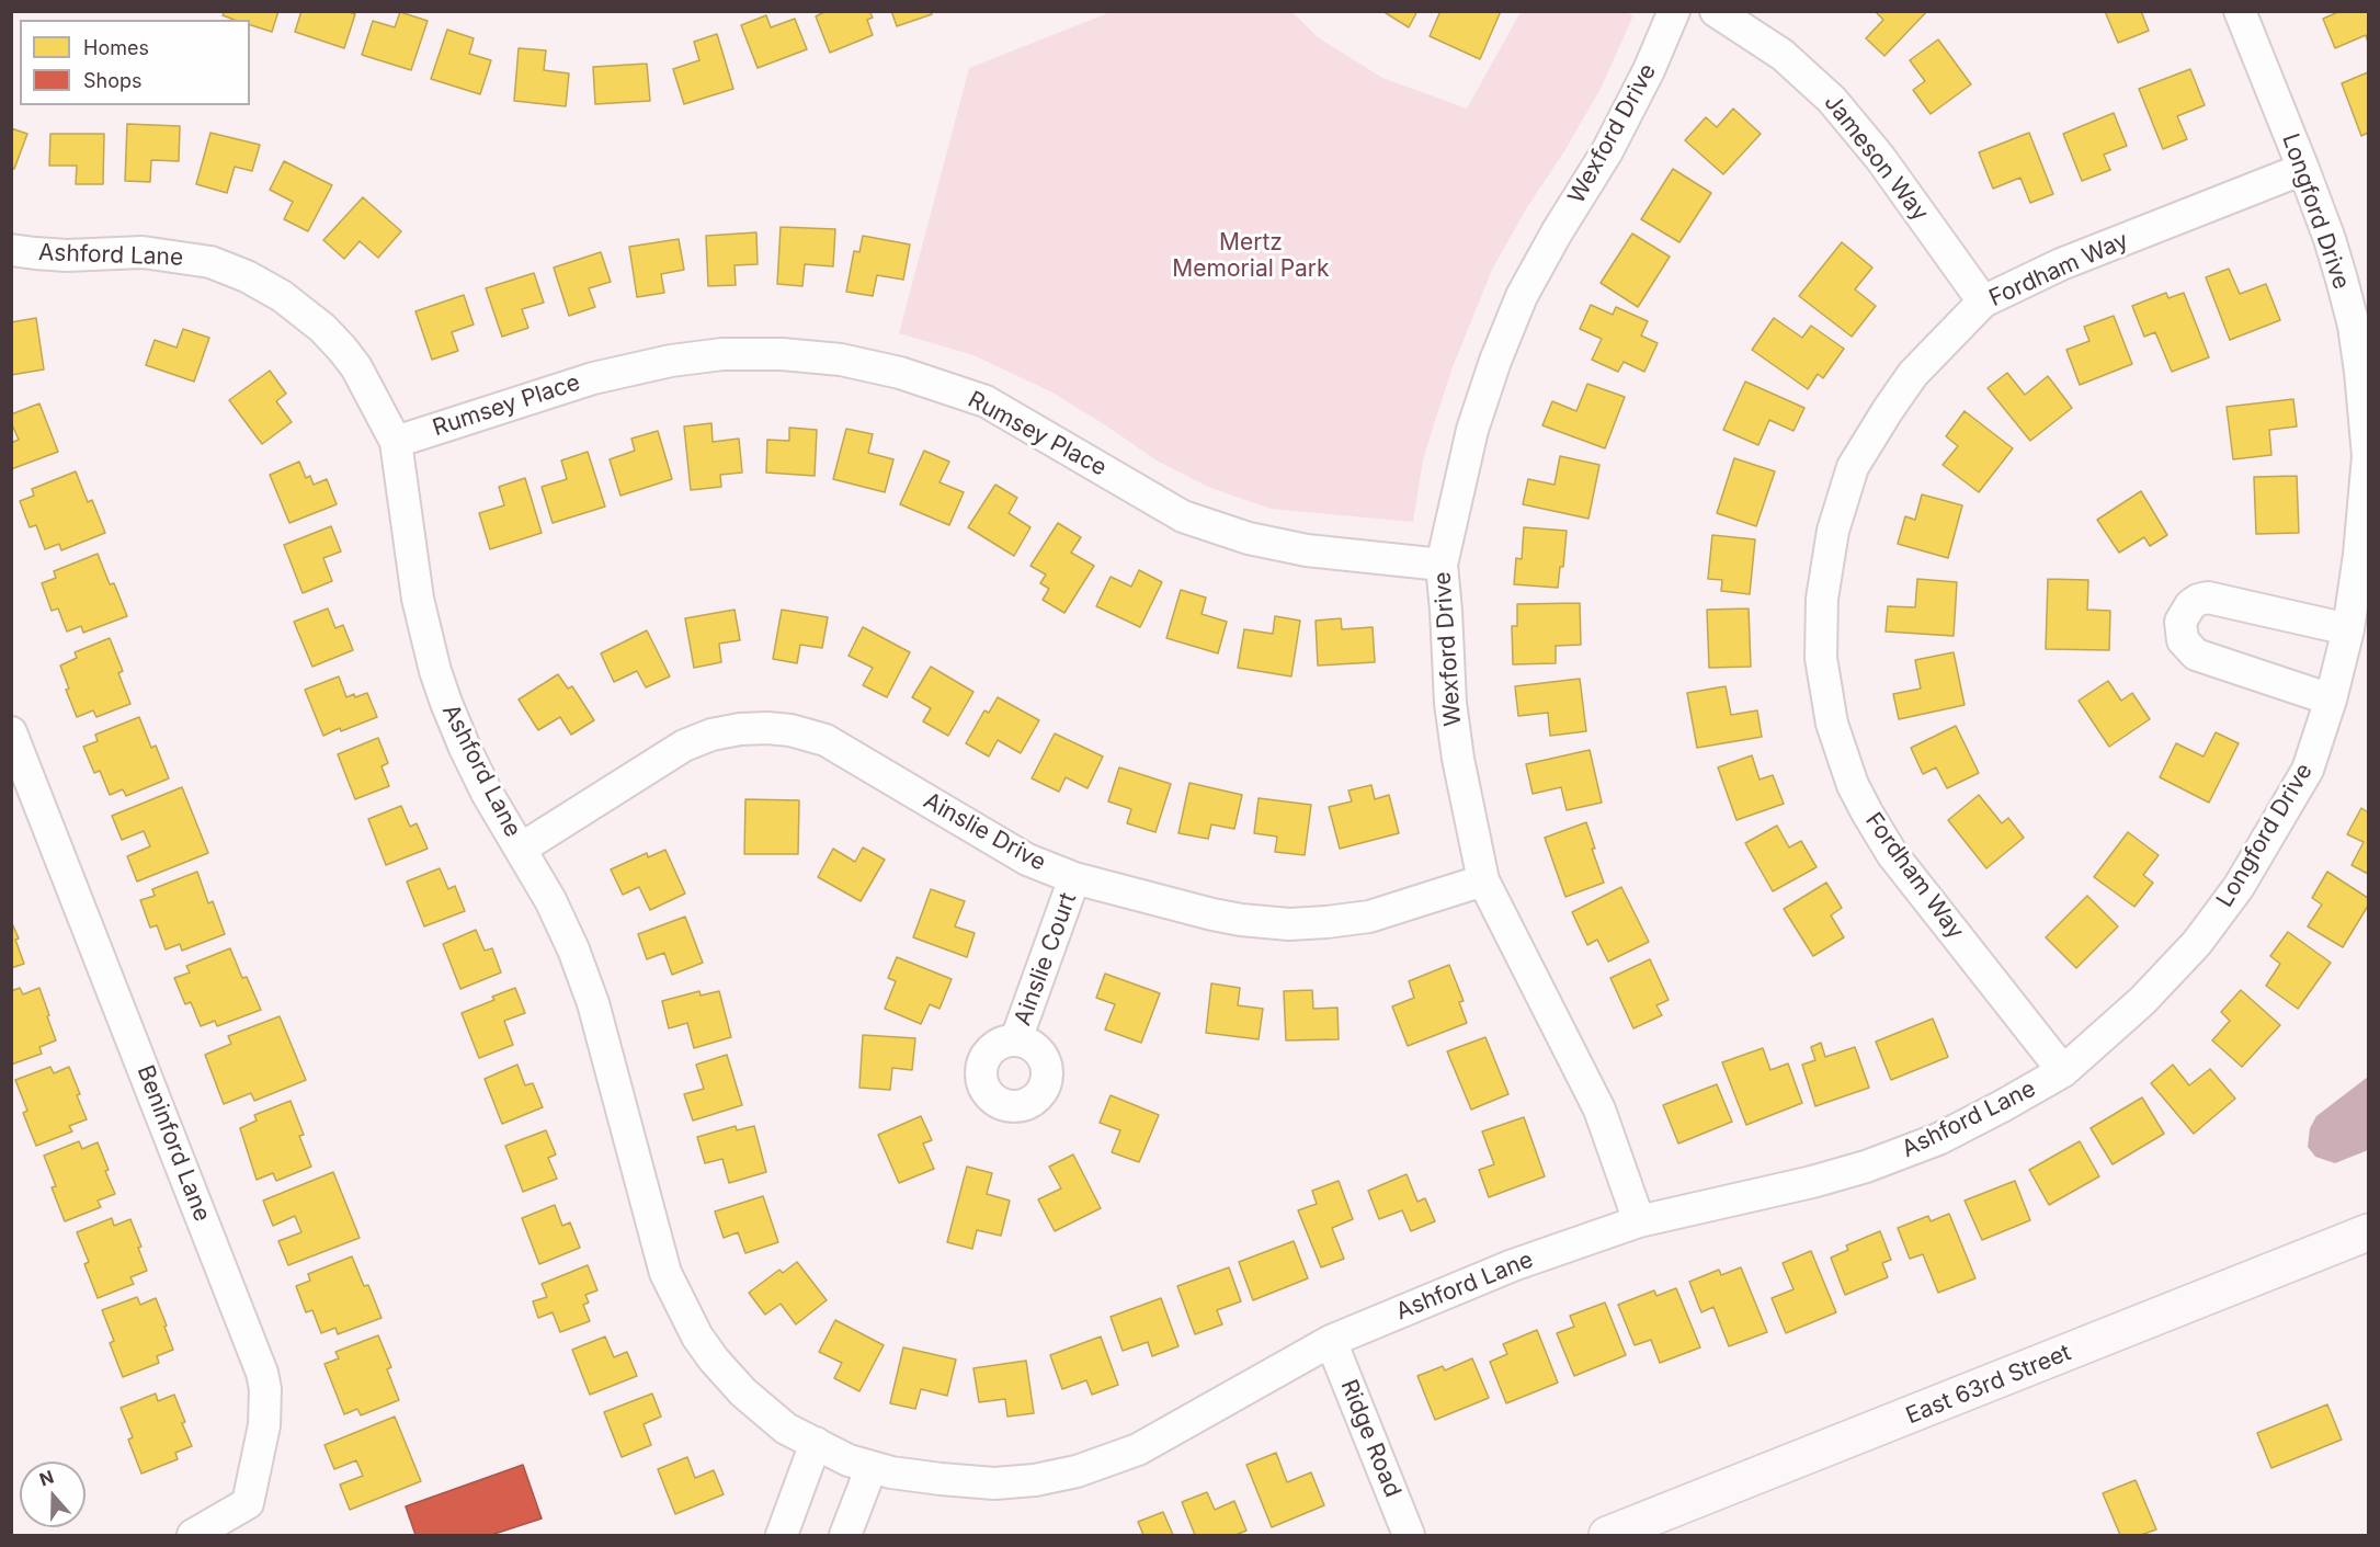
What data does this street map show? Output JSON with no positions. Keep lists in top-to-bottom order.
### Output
{
  "streets": {
    "main road": ["East 63rd Street"],
    "street": [
      "Wexford Drive",
      "Jameson Way",
      "Longford Drive",
      "Ashford Lane",
      "Fordham Way",
      "Rumsey Place",
      "Ainslie Drive",
      "Ainslie Court",
      "Beninford Lane",
      "Ridge Road"
    ]
  },
  "crossings": [
    ["Wexford Drive", "Ashford Lane"],
    ["Wexford Drive", "Rumsey Place"],
    ["Wexford Drive", "Ainslie Drive"],
    ["Jameson Way", "Fordham Way"],
    ["Longford Drive", "Ashford Lane"],
    ["Longford Drive", "Fordham Way"],
    ["Ashford Lane", "Fordham Way"],
    ["Ashford Lane", "Rumsey Place"],
    ["Ashford Lane", "Ainslie Drive"],
    ["Ashford Lane", "Ridge Road"],
    ["Ainslie Drive", "Ainslie Court"]
  ],
  "parks": ["Mertz Memorial Park"],
  "legend": ["Homes", "Shops"],
  "north": "top"
}
